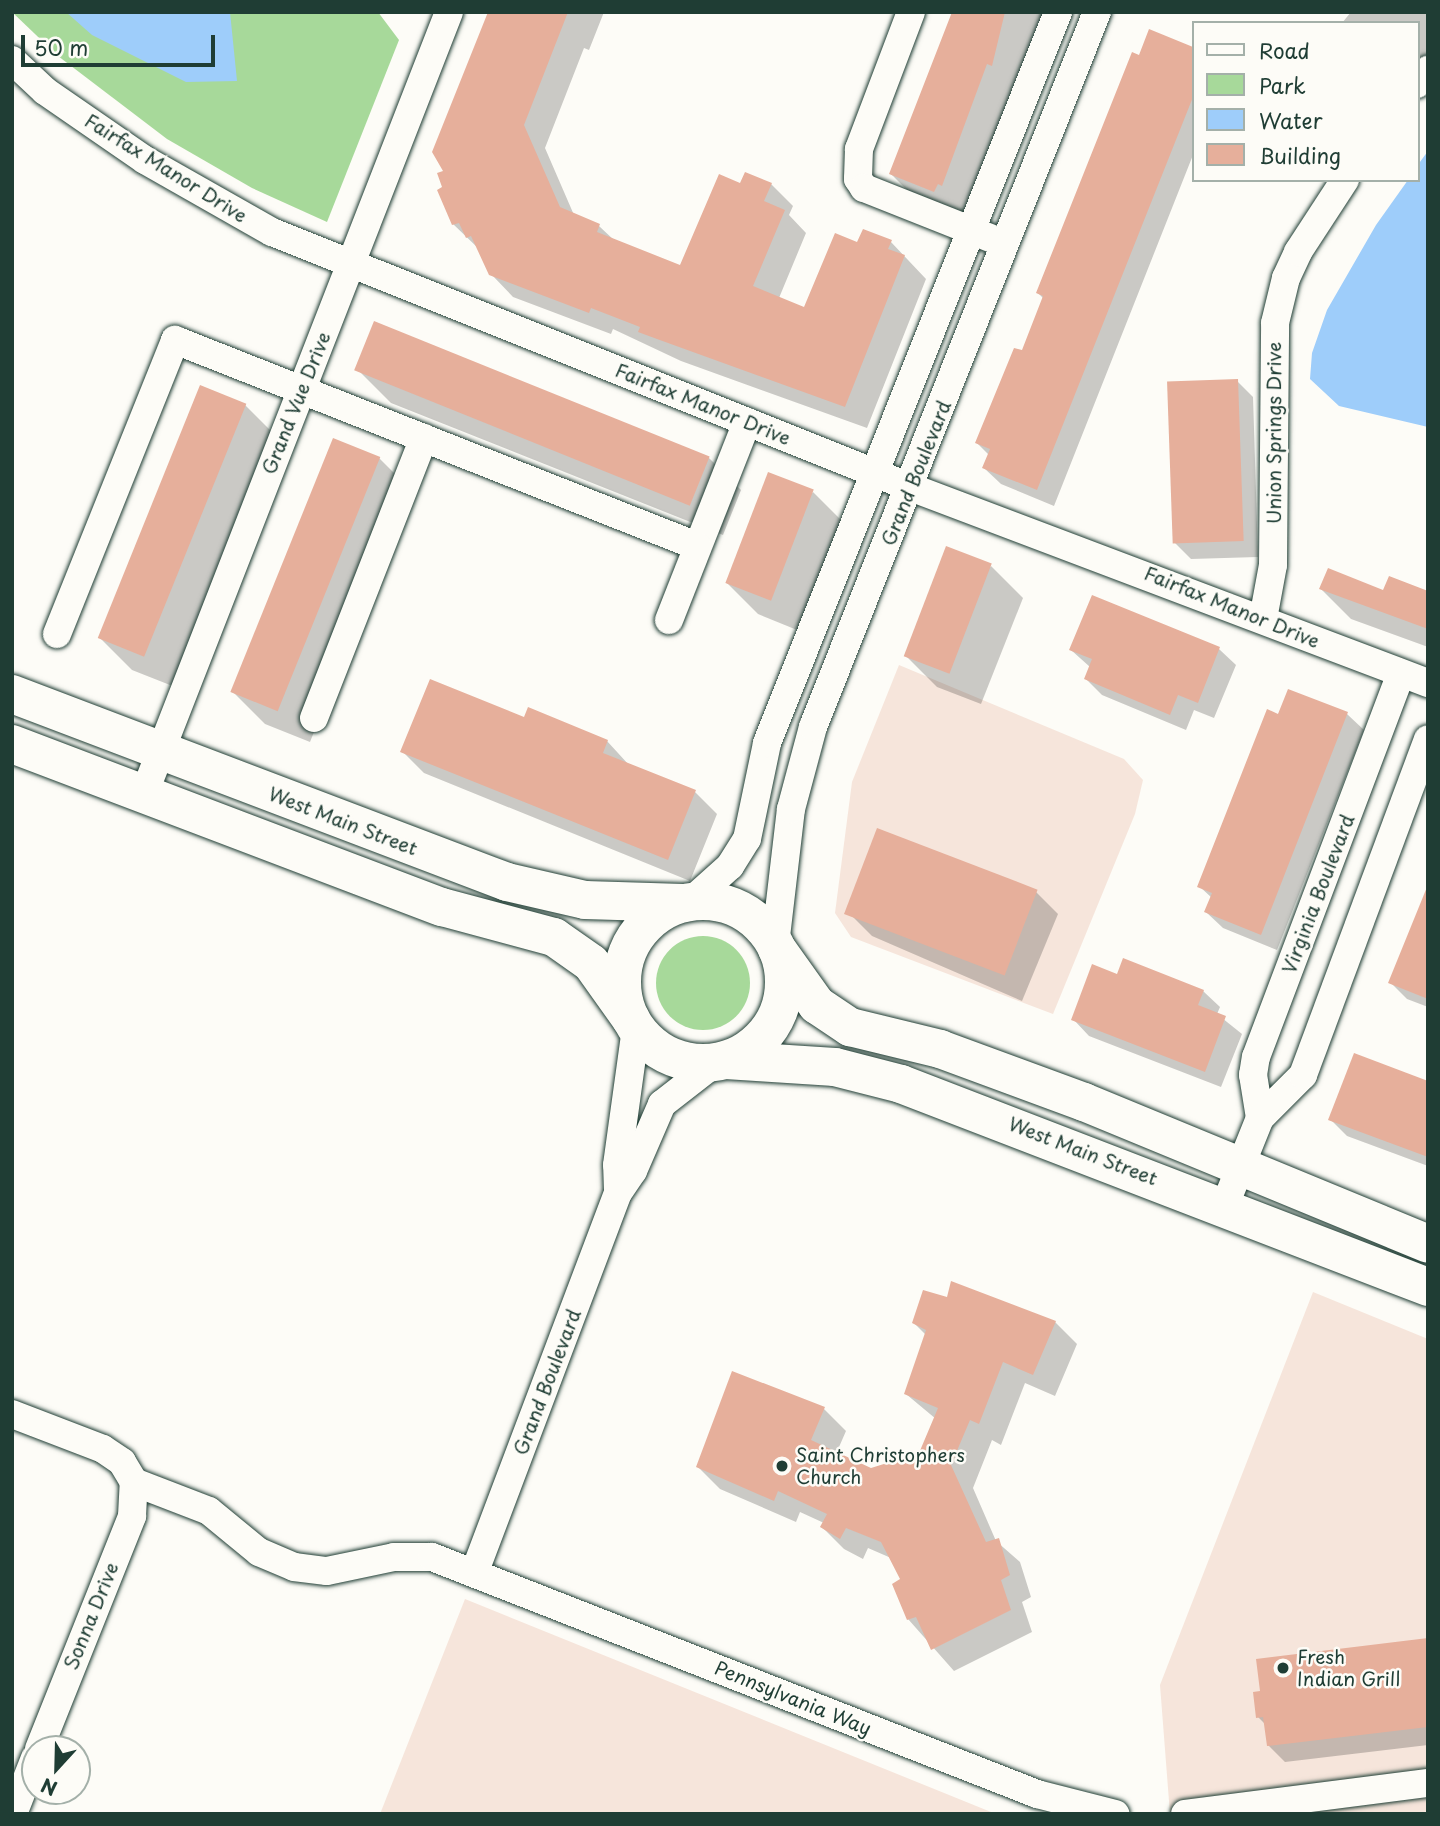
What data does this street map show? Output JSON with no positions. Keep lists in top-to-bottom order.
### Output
{
  "streets": {
    "main road": ["West Main Street"],
    "street": [
      "Fairfax Manor Drive",
      "Grand Vue Drive",
      "Union Springs Drive",
      "Grand Boulevard",
      "Virginia Boulevard",
      "Sonna Drive",
      "Pennsylvania Way"
    ]
  },
  "crossings": [
    ["Fairfax Manor Drive", "Grand Vue Drive"],
    ["Fairfax Manor Drive", "Union Springs Drive"],
    ["Fairfax Manor Drive", "Grand Boulevard"],
    ["Fairfax Manor Drive", "Virginia Boulevard"],
    ["Grand Vue Drive", "West Main Street"],
    ["Grand Boulevard", "West Main Street"],
    ["Grand Boulevard", "Pennsylvania Way"],
    ["Sonna Drive", "Pennsylvania Way"]
  ],
  "places": ["Saint Christophers Church", "Fresh Indian Grill"],
  "legend": [
    "Road",
    "Park",
    "Water",
    "Building"
  ],
  "scale_bar": "50 m",
  "north": "bottom"
}
